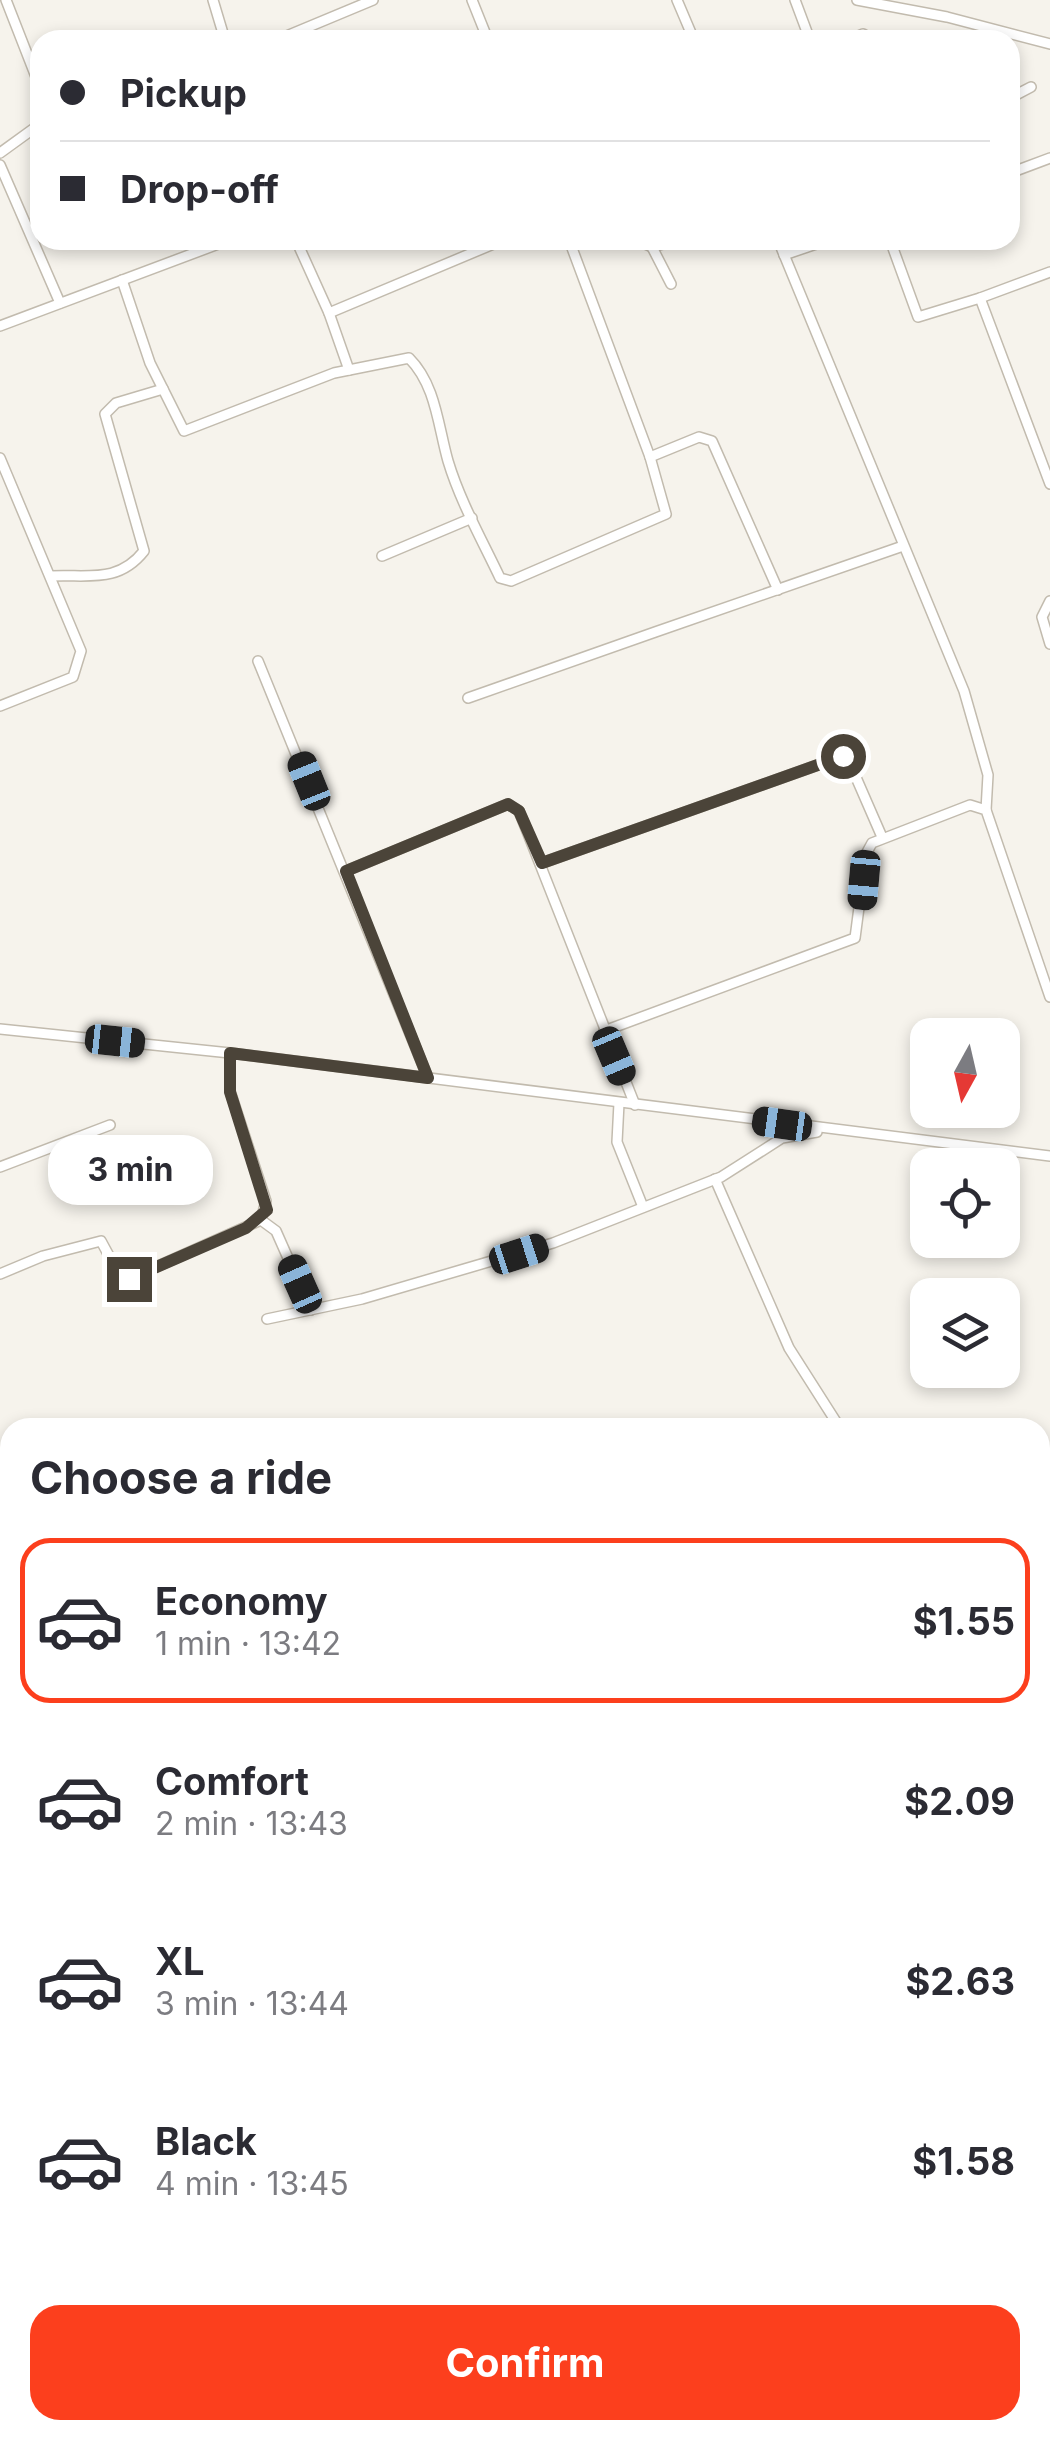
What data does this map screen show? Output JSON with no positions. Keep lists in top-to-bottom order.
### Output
{
  "north": "bottom",
  "page": {
    "banner": ["Pickup", "Drop-off"],
    "bubble": "3 min",
    "heading": "Choose a ride",
    "list": [
      {
        "name": "Economy",
        "note": "1 min · 13:42",
        "value": "$1.55"
      },
      {
        "name": "Comfort",
        "note": "2 min · 13:43",
        "value": "$2.09"
      },
      {
        "name": "XL",
        "note": "3 min · 13:44",
        "value": "$2.63"
      },
      {
        "name": "Black",
        "note": "4 min · 13:45",
        "value": "$1.58"
      }
    ],
    "buttons": "Confirm"
  }
}
